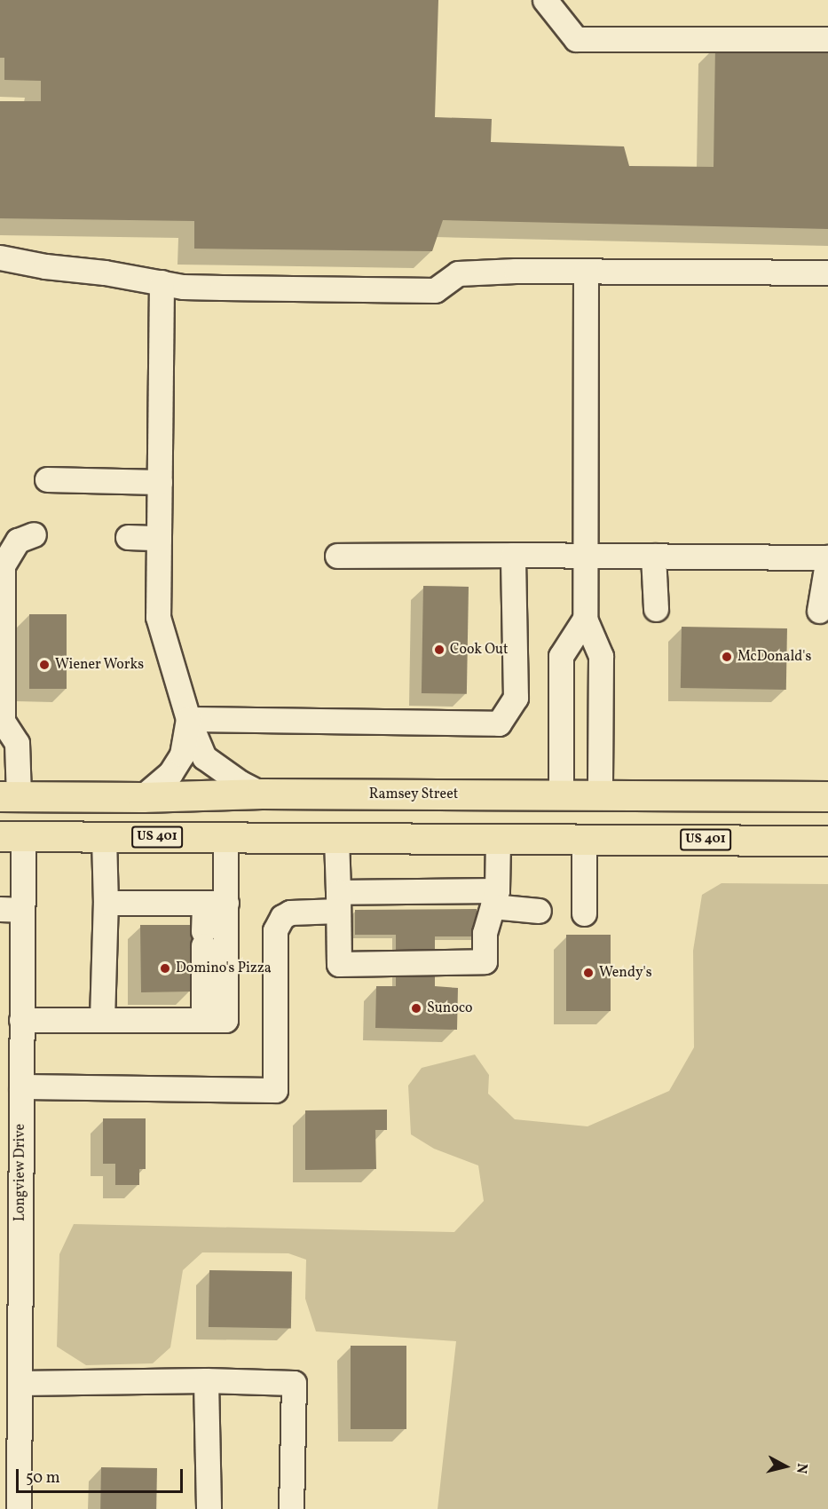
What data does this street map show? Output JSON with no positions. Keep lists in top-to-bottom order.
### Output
{
  "streets": {
    "main road": ["Ramsey Street", "US 401"],
    "street": ["Longview Drive"]
  },
  "crossings": [
    ["US 401", "Longview Drive"]
  ],
  "places": [
    "Cook Out",
    "McDonald's",
    "Wiener Works",
    "Domino's Pizza",
    "Wendy's",
    "Sunoco"
  ],
  "scale_bar": "50 m",
  "north": "right"
}
